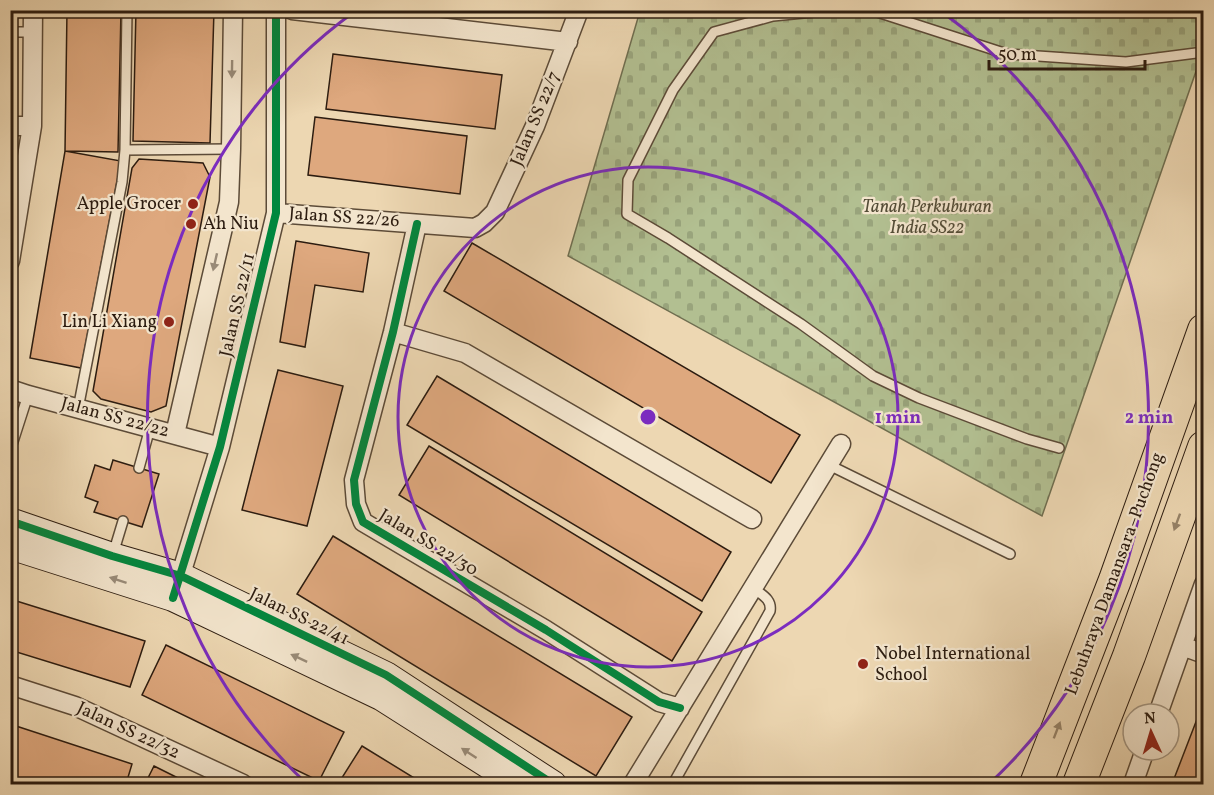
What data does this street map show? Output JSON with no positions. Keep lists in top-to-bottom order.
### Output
{
  "streets": {
    "highway": ["Lebuhraya Damansara–Puchong"],
    "street": [
      "Jalan SS 22/7",
      "Jalan SS 22/26",
      "Jalan SS 22/11",
      "Jalan SS 22/22",
      "Jalan SS 22/30",
      "Jalan SS 22/41",
      "Jalan SS 22/32"
    ]
  },
  "crossings": [
    ["Jalan SS 22/7", "Jalan SS 22/26"],
    ["Jalan SS 22/26", "Jalan SS 22/11"],
    ["Jalan SS 22/26", "Jalan SS 22/30"],
    ["Jalan SS 22/11", "Jalan SS 22/22"],
    ["Jalan SS 22/11", "Jalan SS 22/41"]
  ],
  "parks": ["Tanah Perkuburan India SS22"],
  "places": [
    "Apple Grocer",
    "Ah Niu",
    "Lin Li Xiang",
    "Nobel International School"
  ],
  "scale_bar": "50 m",
  "north": "top",
  "rings": ["1 min", "2 min"]
}
